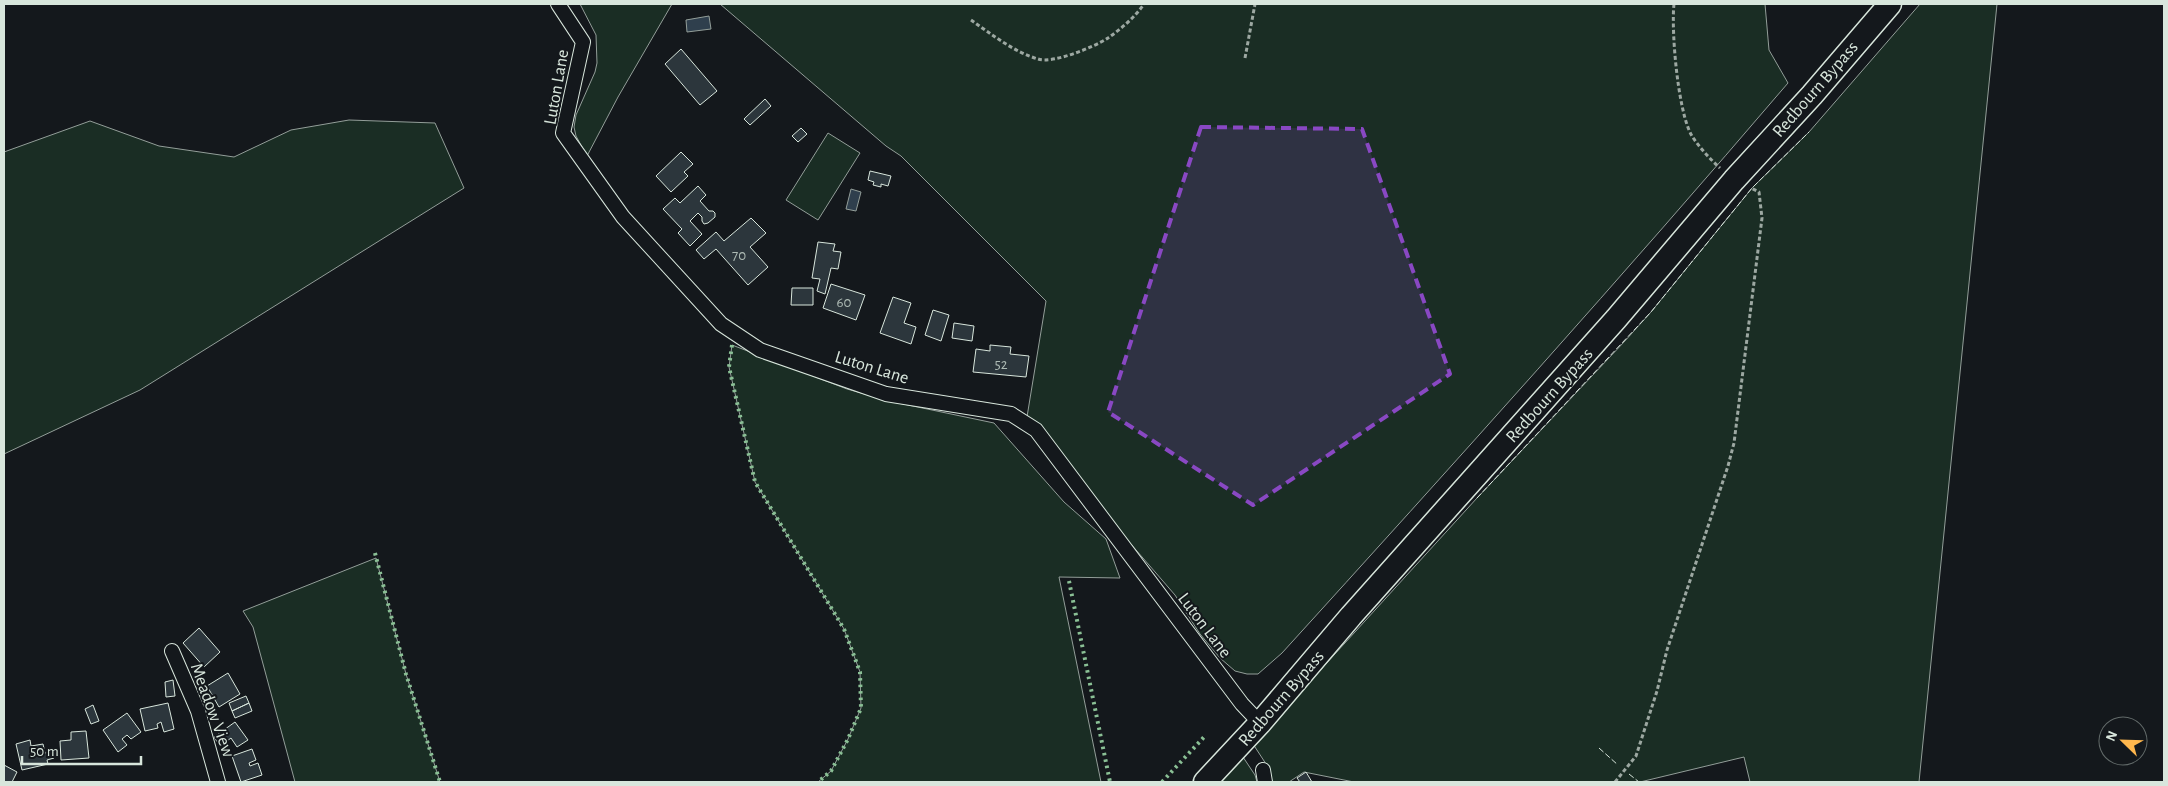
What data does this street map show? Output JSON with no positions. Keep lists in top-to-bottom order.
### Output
{
  "streets": {
    "main road": ["Redbourn Bypass"],
    "street": ["Luton Lane", "Meadow View"]
  },
  "crossings": [
    ["Luton Lane", "Redbourn Bypass"]
  ],
  "house_numbers": ["70", "60", "52"],
  "scale_bar": "50 m",
  "north": "top left"
}
